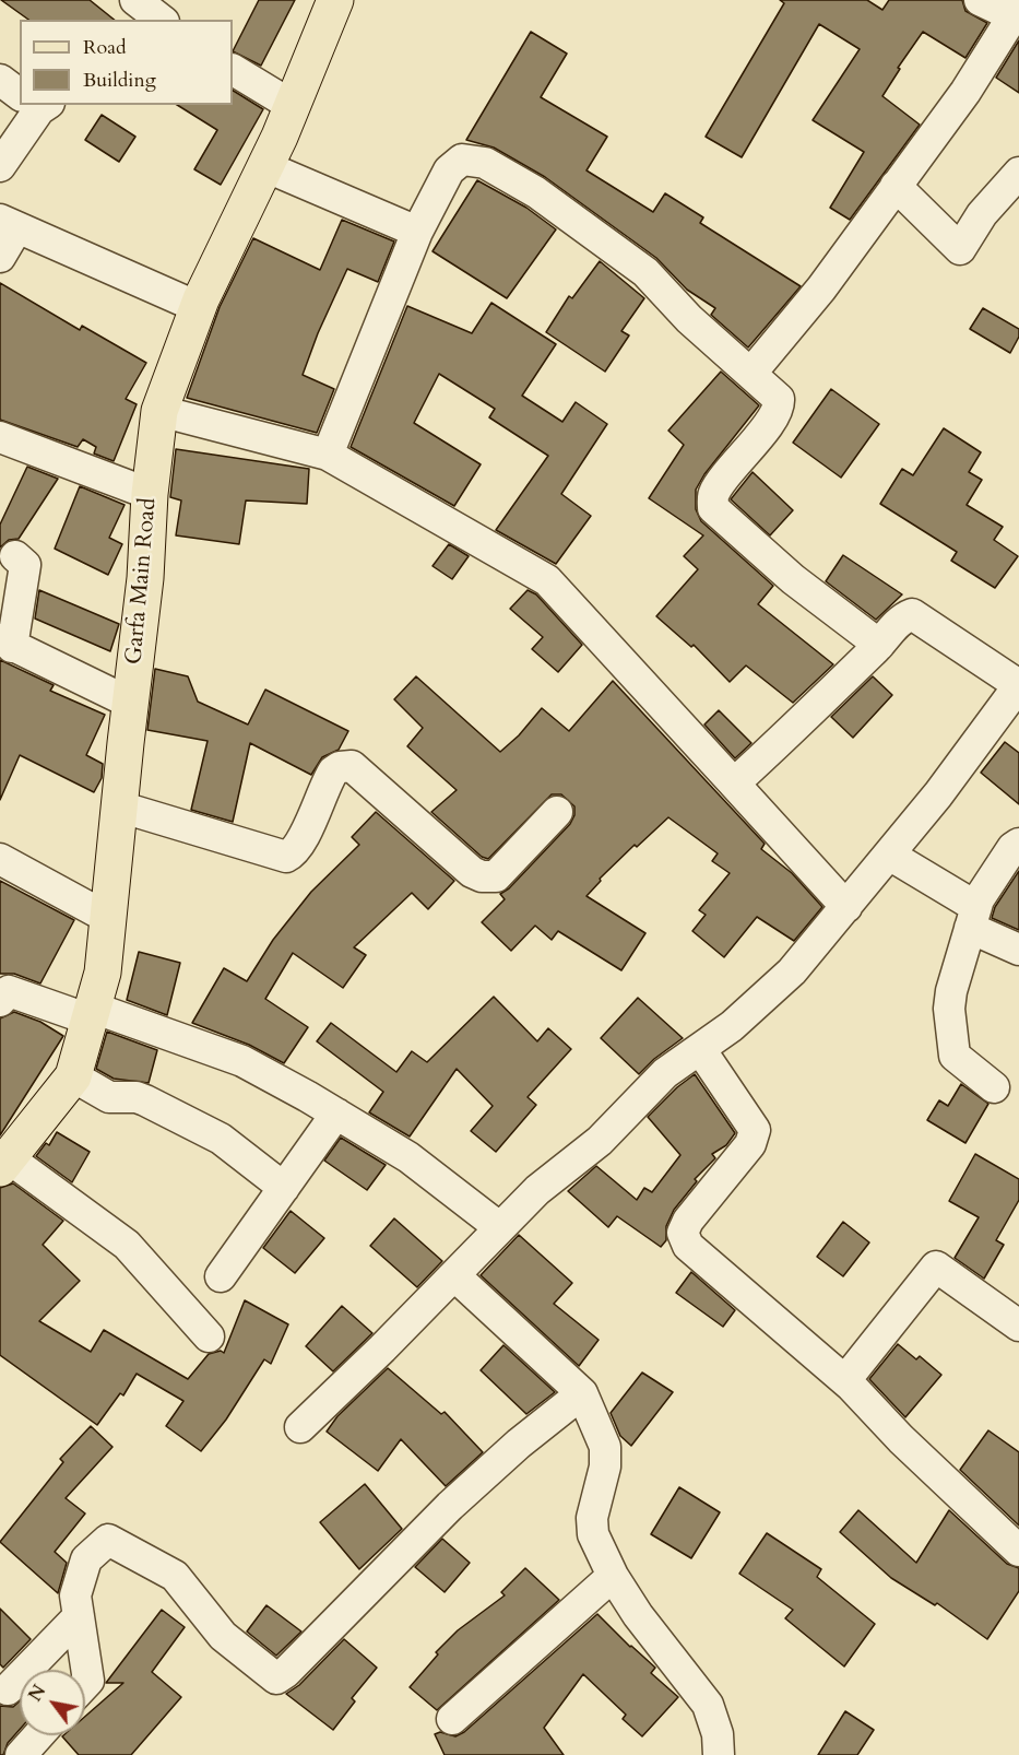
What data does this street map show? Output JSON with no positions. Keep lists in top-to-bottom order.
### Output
{
  "streets": {
    "main road": ["Garfa Main Road"]
  },
  "legend": ["Road", "Building"],
  "north": "top left"
}
